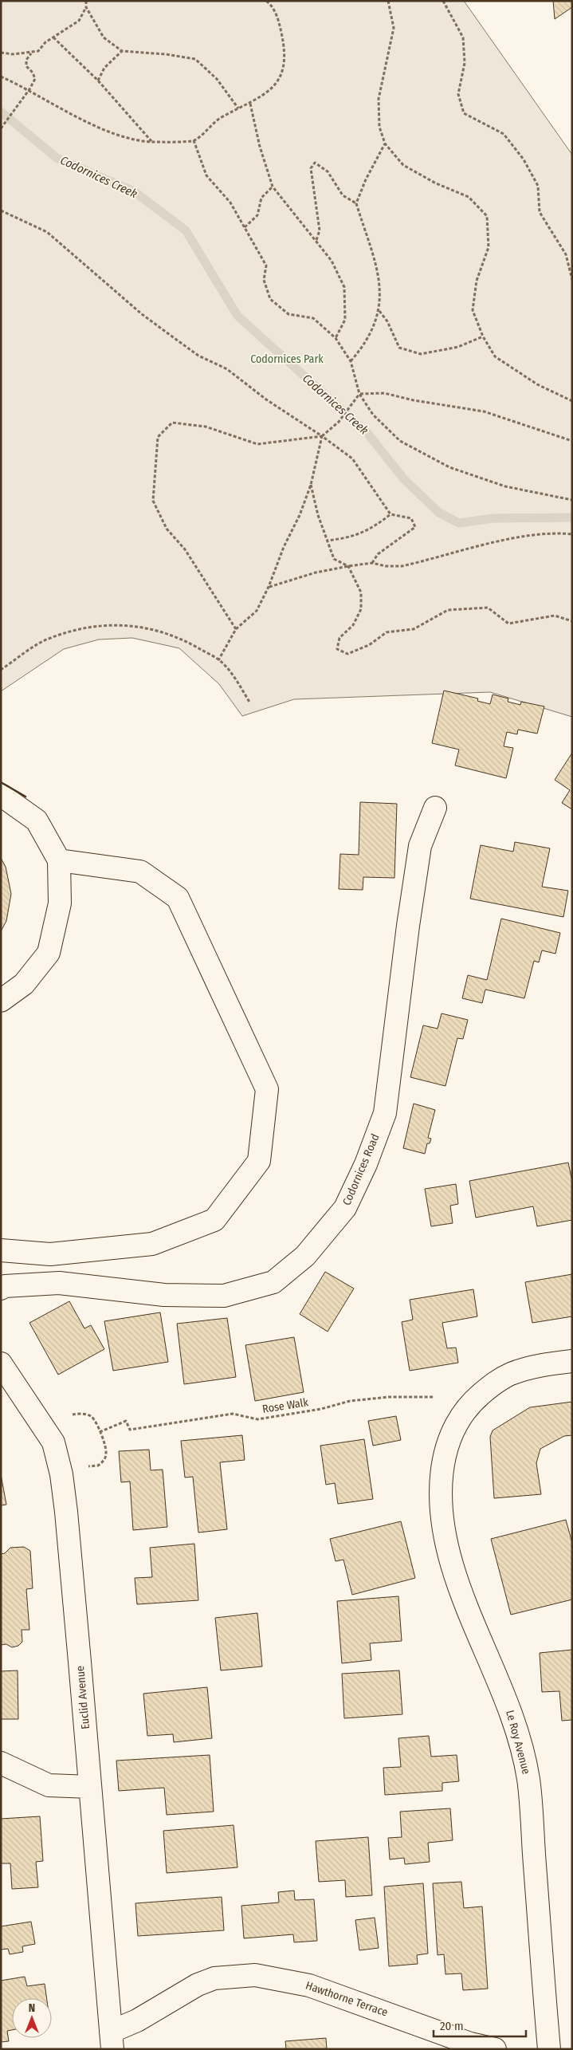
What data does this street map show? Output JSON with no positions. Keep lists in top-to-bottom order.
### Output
{
  "streets": {
    "street": [
      "Codornices Road",
      "Euclid Avenue",
      "Le Roy Avenue",
      "Hawthorne Terrace"
    ],
    "path": ["Rose Walk"]
  },
  "crossings": [
    ["Euclid Avenue", "Hawthorne Terrace"]
  ],
  "water": ["Codornices Creek"],
  "parks": ["Codornices Park"],
  "scale_bar": "20 m",
  "north": "top"
}
